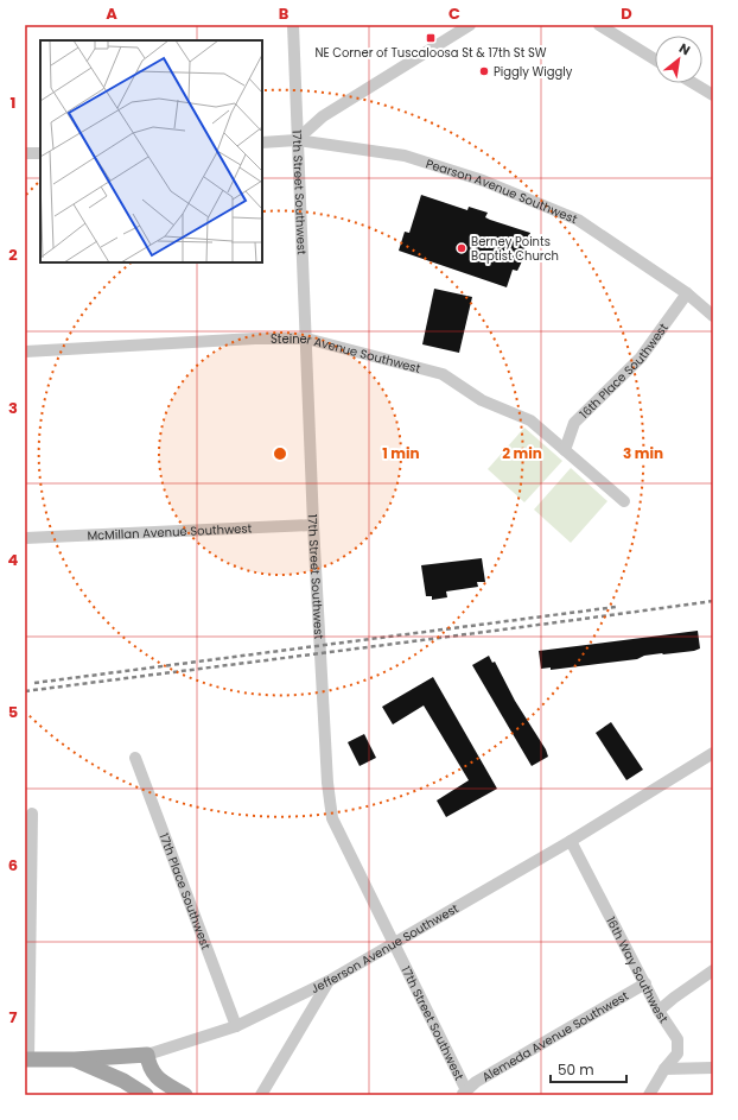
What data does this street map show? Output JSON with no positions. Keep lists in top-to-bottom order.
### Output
{
  "streets": {
    "main road": ["Jefferson Avenue Southwest"],
    "street": [
      "Pearson Avenue Southwest",
      "17th Street Southwest",
      "Steiner Avenue Southwest",
      "16th Place Southwest",
      "McMillan Avenue Southwest",
      "17th Place Southwest",
      "16th Way Southwest",
      "Alemeda Avenue Southwest"
    ]
  },
  "crossings": [
    ["Pearson Avenue Southwest", "17th Street Southwest"],
    ["Pearson Avenue Southwest", "16th Place Southwest"],
    ["17th Street Southwest", "Steiner Avenue Southwest"],
    ["17th Street Southwest", "McMillan Avenue Southwest"],
    ["17th Street Southwest", "Jefferson Avenue Southwest"],
    ["17th Street Southwest", "Alemeda Avenue Southwest"],
    ["Steiner Avenue Southwest", "16th Place Southwest"],
    ["17th Place Southwest", "Jefferson Avenue Southwest"],
    ["Jefferson Avenue Southwest", "16th Way Southwest"],
    ["16th Way Southwest", "Alemeda Avenue Southwest"]
  ],
  "places": {
    "transit": ["NE Corner of Tuscaloosa St & 17th St SW"],
    "other": ["Piggly Wiggly", "Berney Points Baptist Church"]
  },
  "scale_bar": "50 m",
  "north": "top right",
  "grid": {
    "columns": [
      "A",
      "B",
      "C",
      "D"
    ],
    "rows": [
      "1",
      "2",
      "3",
      "4",
      "5",
      "6",
      "7"
    ]
  },
  "rings": ["1 min", "2 min", "3 min"]
}
